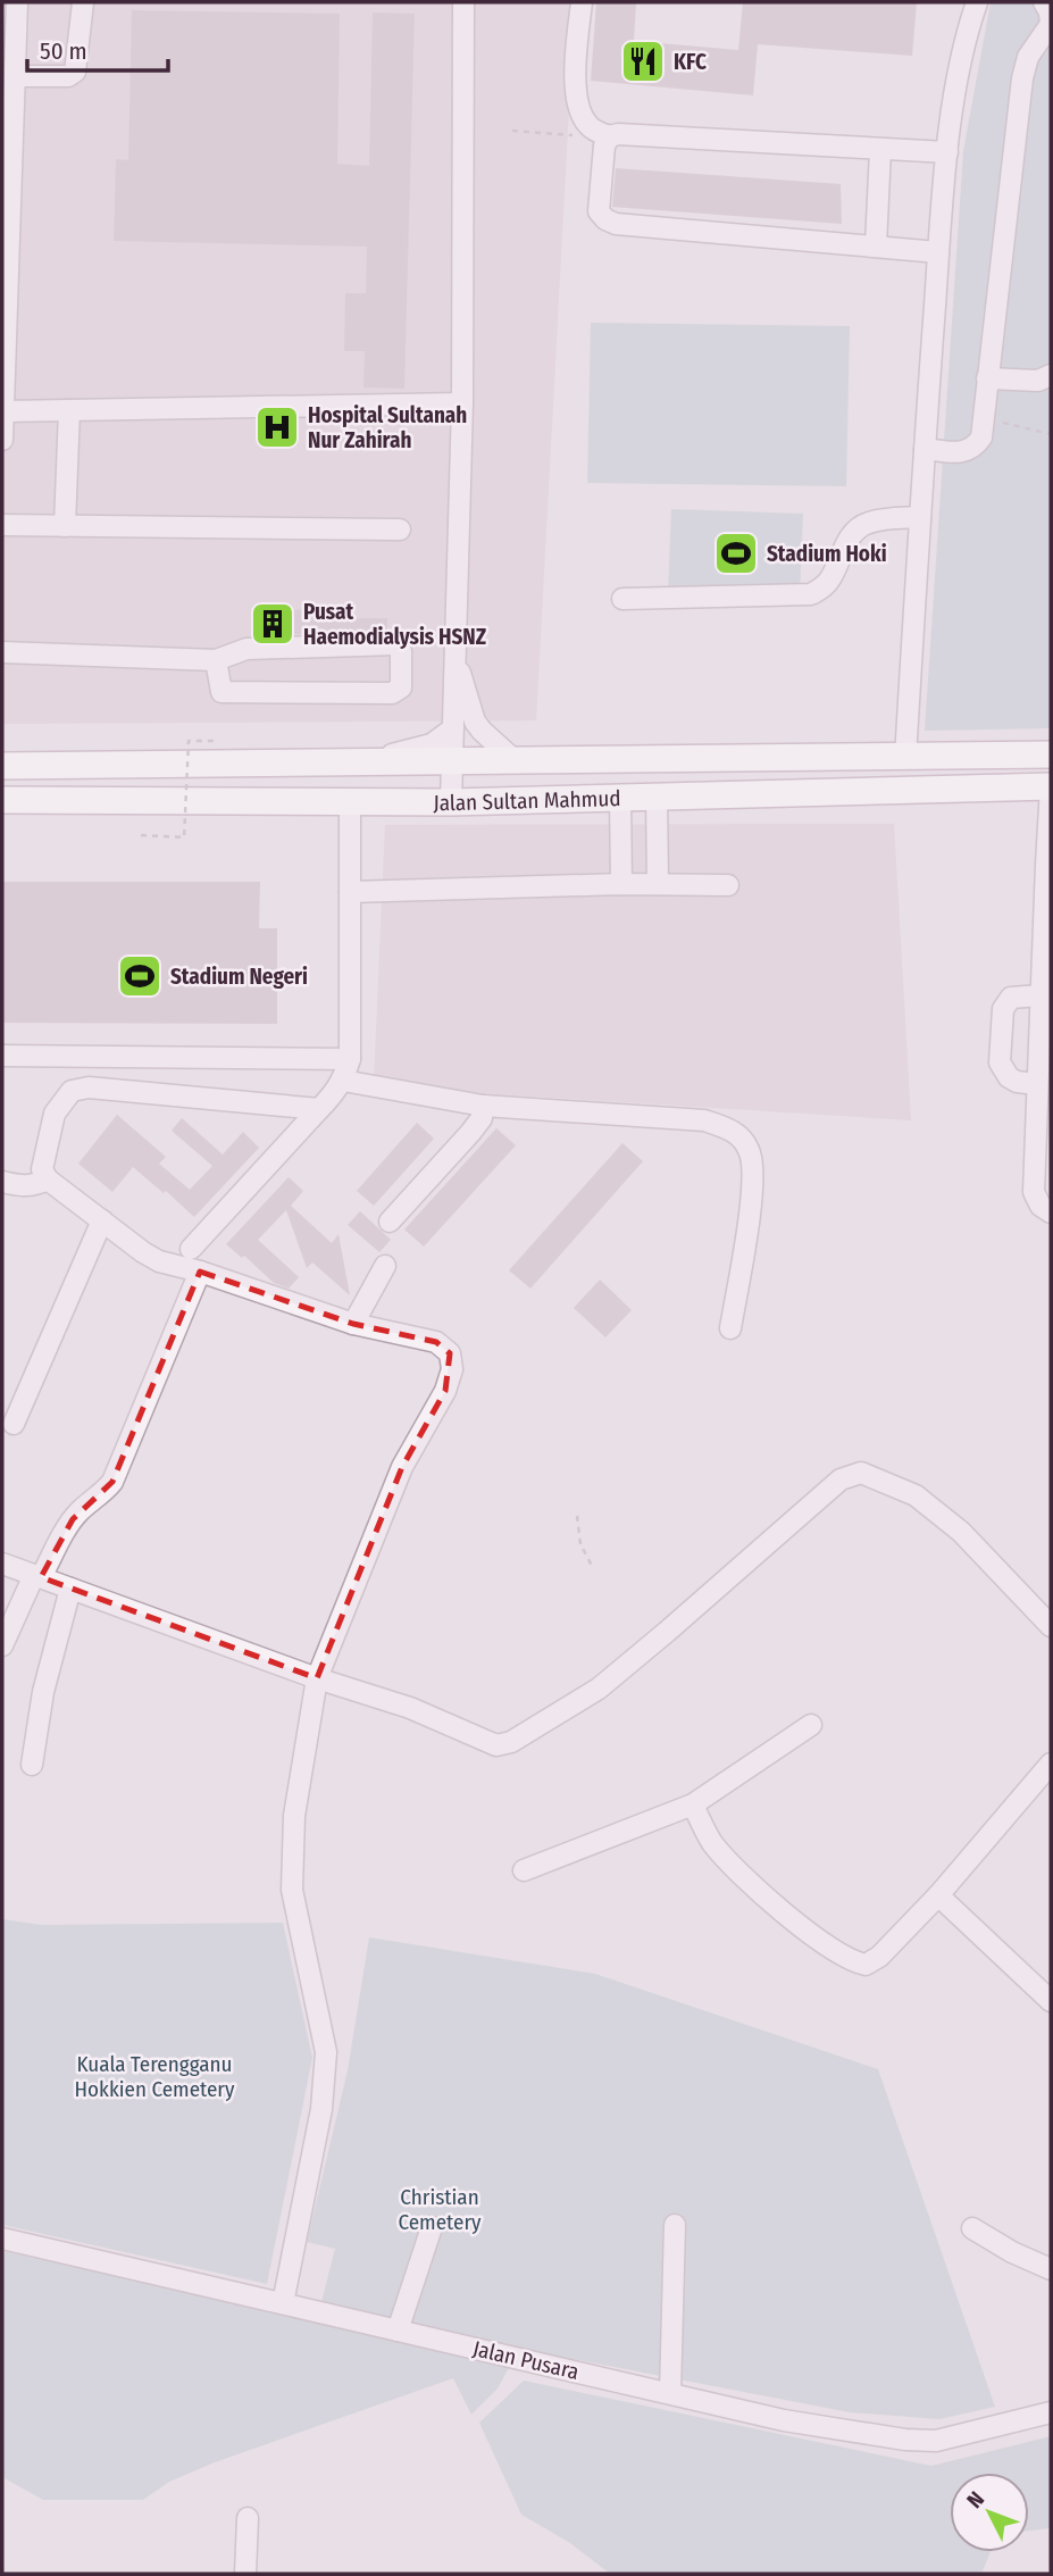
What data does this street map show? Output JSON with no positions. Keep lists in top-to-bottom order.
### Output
{
  "streets": {
    "main road": ["Jalan Sultan Mahmud"],
    "street": ["Jalan Pusara"]
  },
  "parks": ["Kuala Terengganu Hokkien Cemetery", "Christian Cemetery"],
  "places": {
    "restaurant": ["KFC"],
    "hospital": ["Hospital Sultanah Nur Zahirah"],
    "sports": ["Stadium Hoki", "Stadium Negeri"],
    "building": ["Pusat Haemodialysis HSNZ"]
  },
  "scale_bar": "50 m",
  "north": "top left"
}
